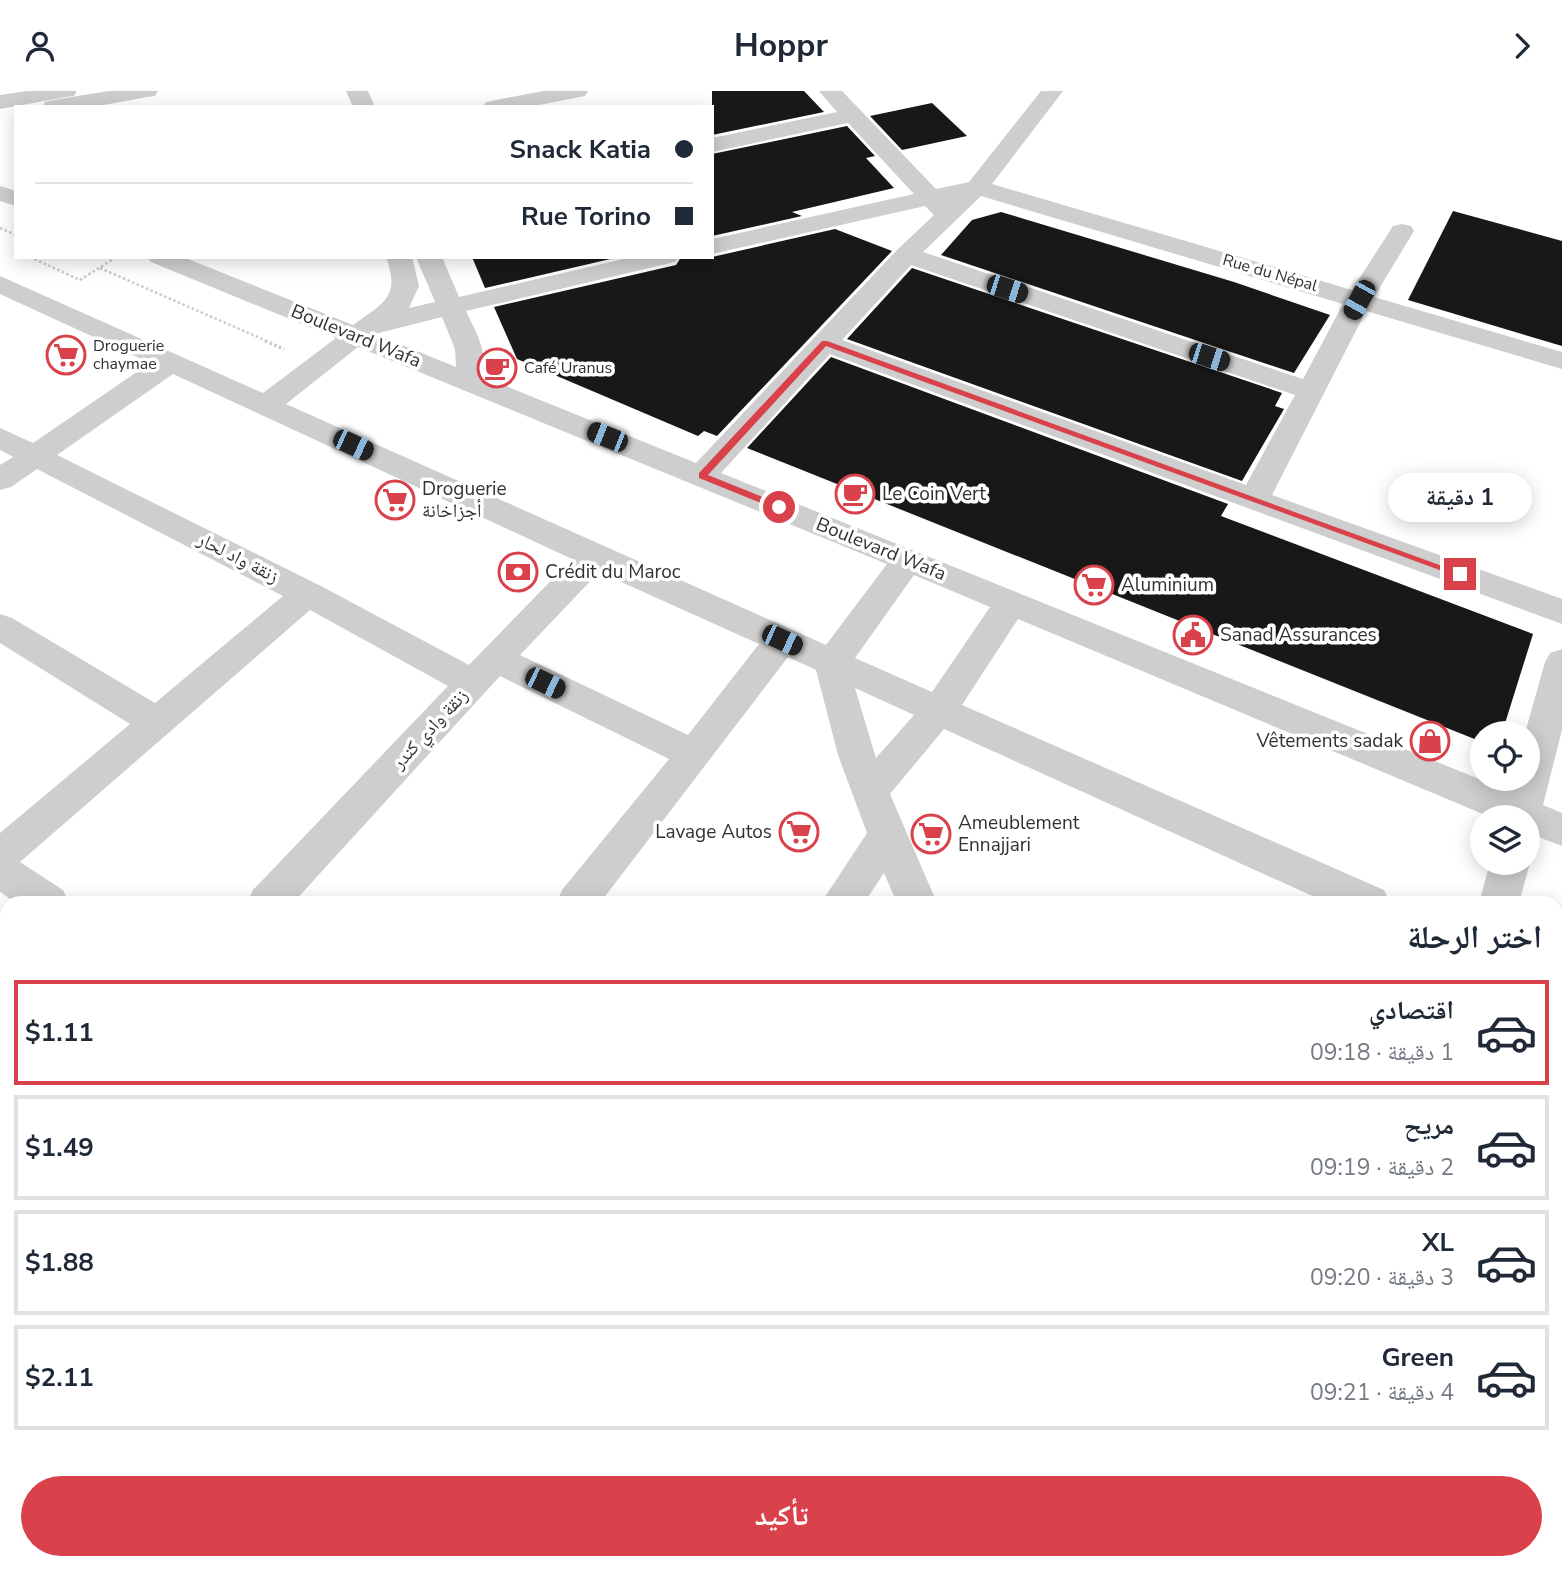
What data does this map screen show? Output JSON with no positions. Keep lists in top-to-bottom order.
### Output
{
  "streets": {
    "street": [
      "Rue du Népal",
      "Boulevard Wafa",
      "زنقة واد لحار",
      "زنقة وادي كندر"
    ]
  },
  "crossings": [
    ["زنقة واد لحار", "زنقة وادي كندر"]
  ],
  "places": {
    "supermarket": [
      "Droguerie chaymae",
      "Droguerie أجزاخانة",
      "Aluminium",
      "Lavage Autos",
      "Ameublement Ennajjari"
    ],
    "cafe": ["Café Uranus", "Le Coin Vert"],
    "bank": ["Crédit du Maroc"],
    "public building": ["Sanad Assurances"],
    "shop": ["Vêtements sadak"]
  },
  "page": {
    "header": "Hoppr",
    "banner": ["Snack Katia", "Rue Torino"],
    "bubble": "1 دقيقة",
    "heading": "اختر الرحلة",
    "list": [
      {
        "name": "اقتصادي",
        "note": "1 دقيقة · 09:18",
        "value": "$1.11"
      },
      {
        "name": "مريح",
        "note": "2 دقيقة · 09:19",
        "value": "$1.49"
      },
      {
        "name": "XL",
        "note": "3 دقيقة · 09:20",
        "value": "$1.88"
      },
      {
        "name": "Green",
        "note": "4 دقيقة · 09:21",
        "value": "$2.11"
      }
    ],
    "buttons": "تأكيد"
  }
}
